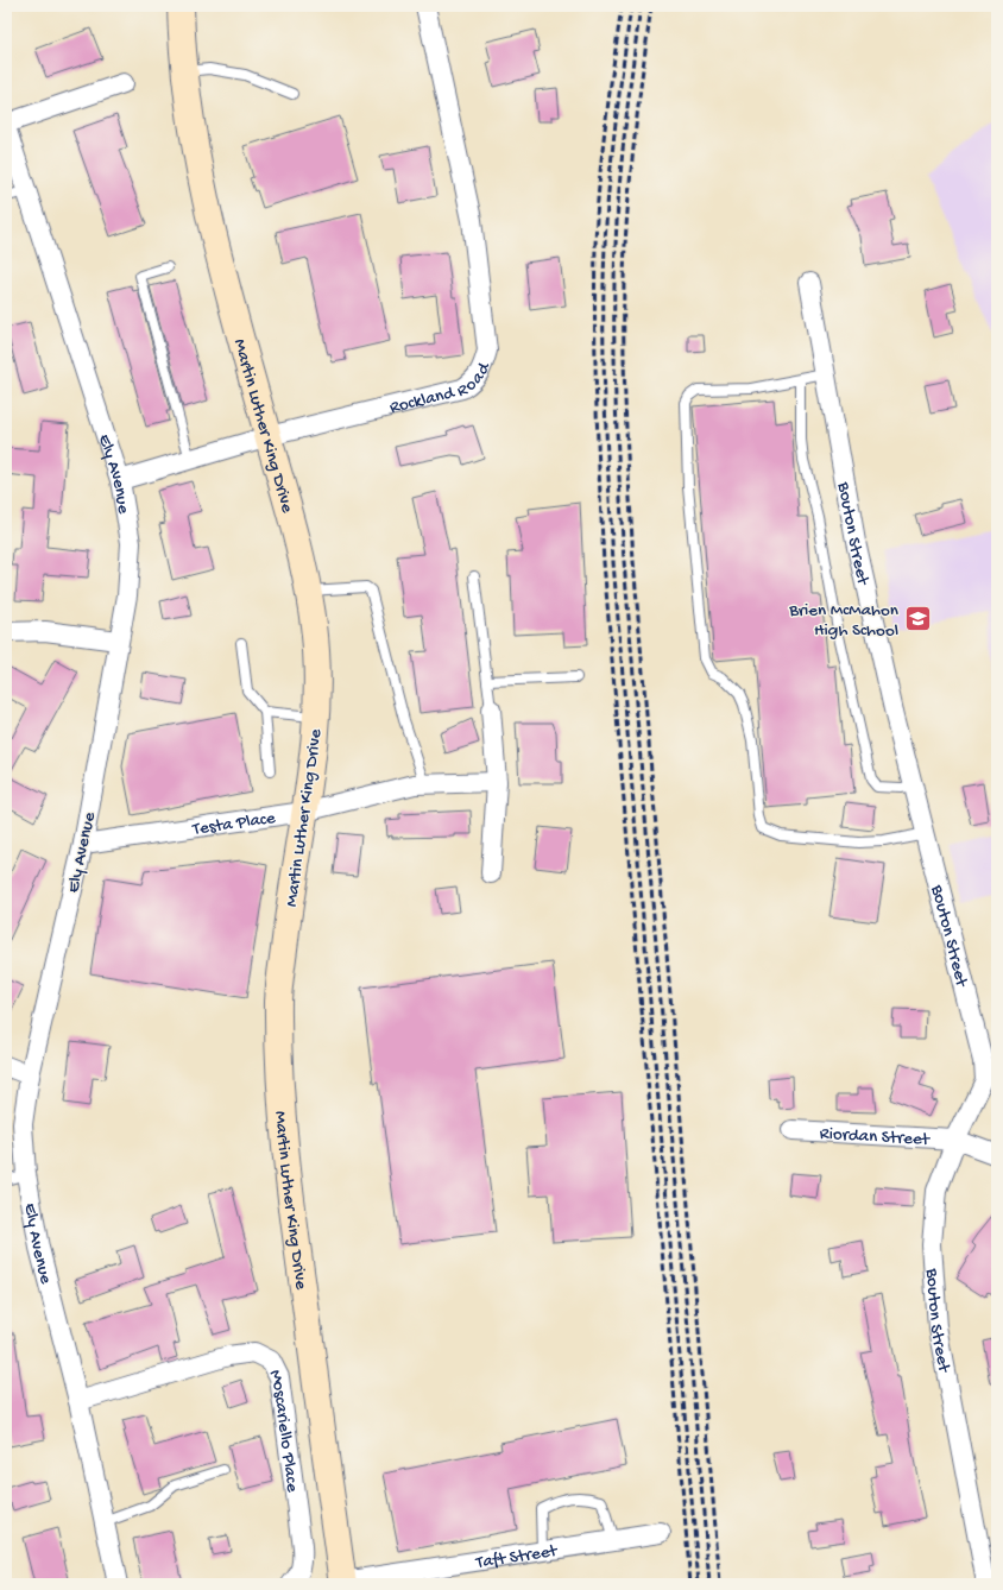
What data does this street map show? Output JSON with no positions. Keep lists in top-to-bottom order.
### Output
{
  "streets": {
    "main road": ["Martin Luther King Drive"],
    "street": [
      "Rockland Road",
      "Ely Avenue",
      "Bouton Street",
      "Testa Place",
      "Riordan Street",
      "Moscariello Place",
      "Taft Street"
    ]
  },
  "crossings": [
    ["Rockland Road", "Martin Luther King Drive"],
    ["Rockland Road", "Ely Avenue"],
    ["Martin Luther King Drive", "Testa Place"],
    ["Martin Luther King Drive", "Taft Street"],
    ["Ely Avenue", "Testa Place"],
    ["Ely Avenue", "Moscariello Place"],
    ["Bouton Street", "Riordan Street"]
  ],
  "places": {
    "school or university": ["Brien McMahon High School"]
  }
}
